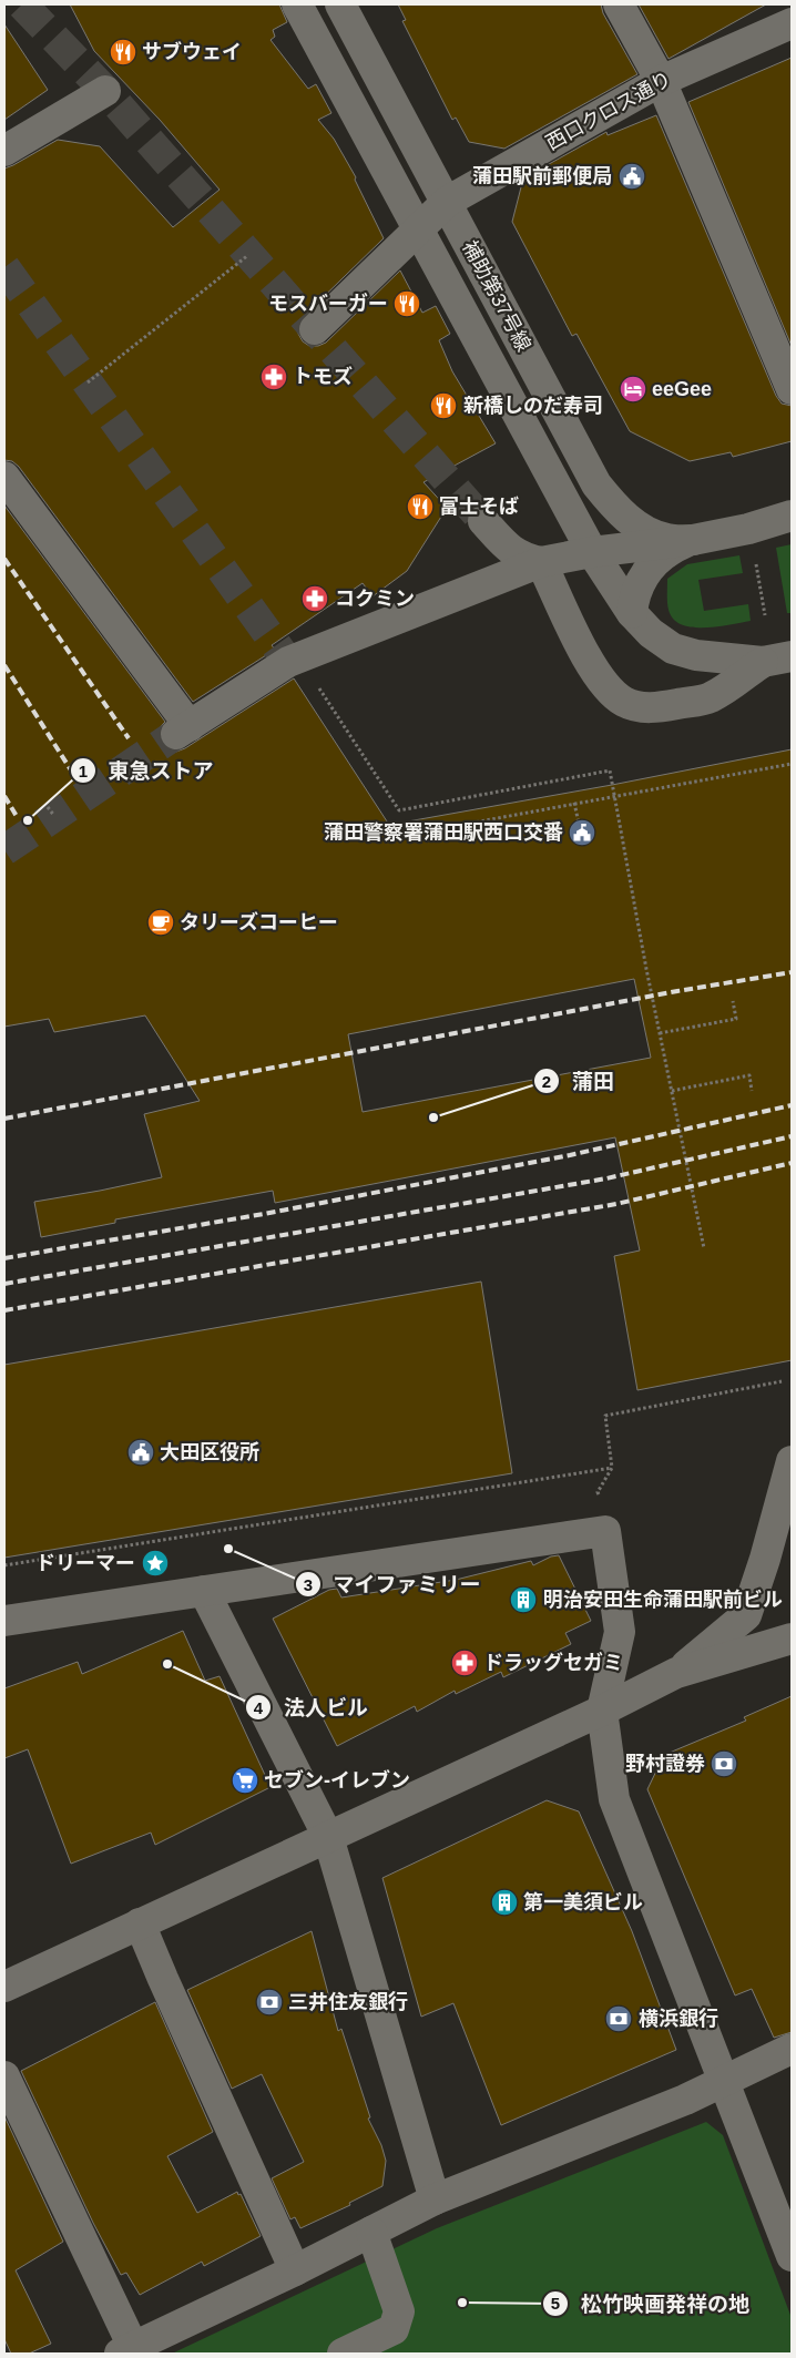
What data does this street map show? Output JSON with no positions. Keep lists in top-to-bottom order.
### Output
{
  "streets": {
    "street": ["西口クロス通り", "補助第37号線"]
  },
  "crossings": [
    ["西口クロス通り", "補助第37号線"]
  ],
  "places": {
    "restaurant": [
      "サブウェイ",
      "モスバーガー",
      "新橋しのだ寿司",
      "富士そば"
    ],
    "public building": ["蒲田駅前郵便局", "蒲田警察署蒲田駅西口交番", "大田区役所"],
    "pharmacy": ["トモズ", "コクミン", "ドラッグセガミ"],
    "hotel": ["eeGee"],
    "other": [
      "東急ストア",
      "蒲田",
      "マイファミリー",
      "法人ビル",
      "松竹映画発祥の地"
    ],
    "cafe": ["タリーズコーヒー"],
    "place": ["ドリーマー"],
    "building": ["明治安田生命蒲田駅前ビル", "第一美須ビル"],
    "bank": ["野村證券", "三井住友銀行", "横浜銀行"],
    "supermarket": ["セブン-イレブン"]
  }
}
